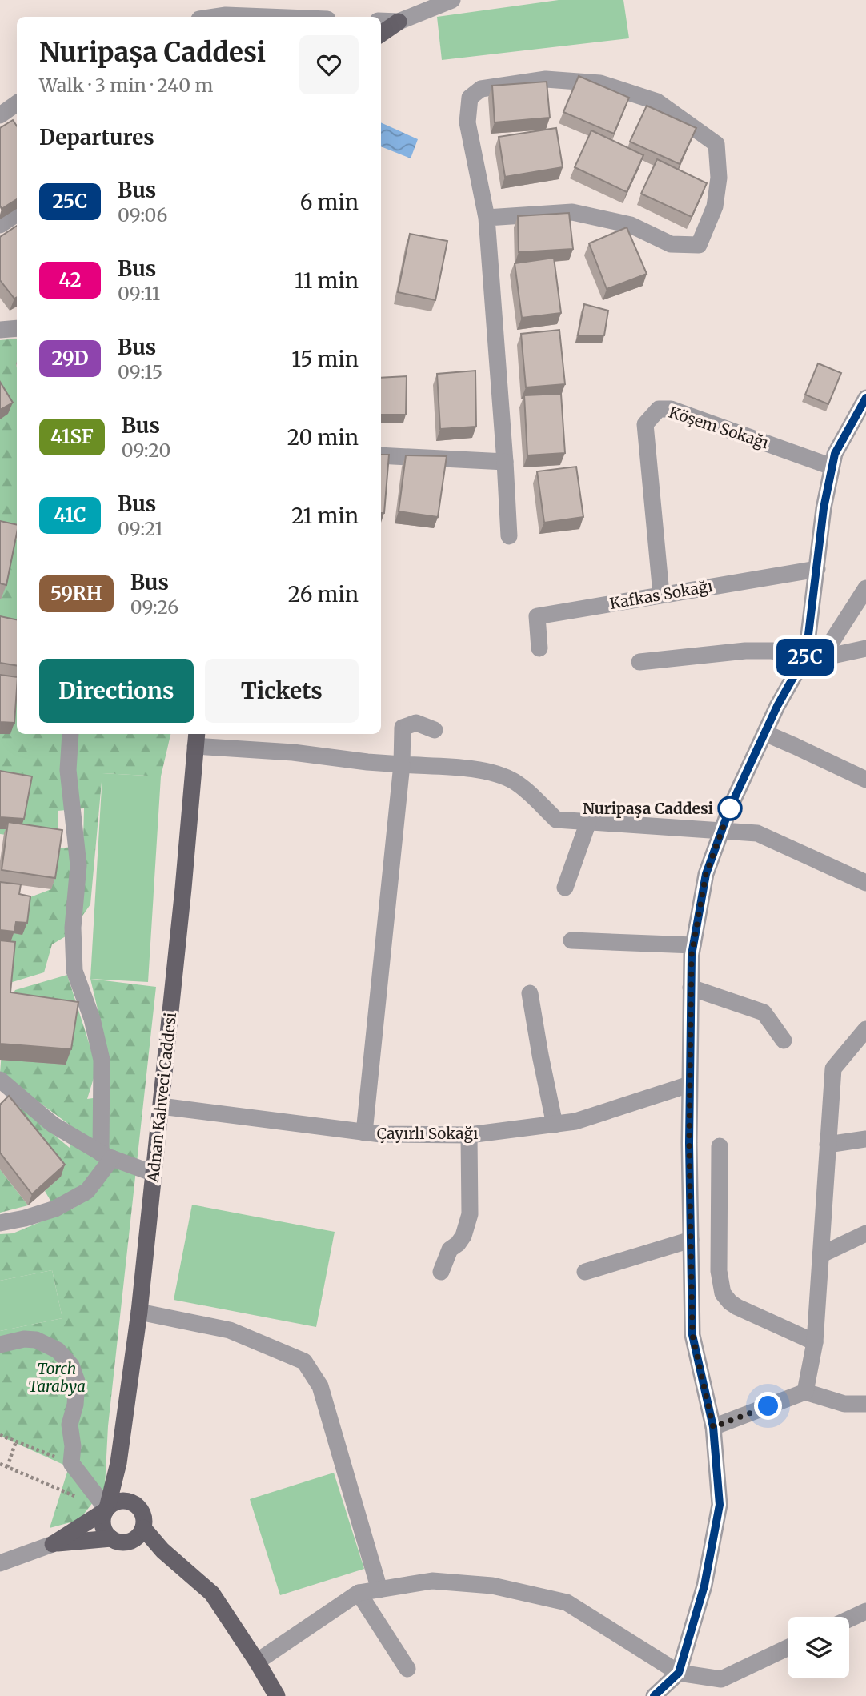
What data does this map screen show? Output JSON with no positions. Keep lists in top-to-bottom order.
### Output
{
  "streets": {
    "main road": ["Adnan Kahveci Caddesi"],
    "street": ["Köşem Sokağı", "Kafkas Sokağı", "Çayırlı Sokağı"]
  },
  "crossings": [
    ["Köşem Sokağı", "Kafkas Sokağı"],
    ["Adnan Kahveci Caddesi", "Çayırlı Sokağı"]
  ],
  "parks": ["Torch Tarabya"],
  "places": ["Nuripaşa Caddesi"],
  "lines": ["bus line 25C"],
  "page": {
    "on_map": "25C",
    "heading": [
      ["Nuripaşa Caddesi", "Walk · 3 min · 240 m"],
      "Departures"
    ],
    "list": [
      {
        "mark": "25C",
        "name": "Bus",
        "note": "09:06",
        "value": "6 min"
      },
      {
        "mark": "42",
        "name": "Bus",
        "note": "09:11",
        "value": "11 min"
      },
      {
        "mark": "29D",
        "name": "Bus",
        "note": "09:15",
        "value": "15 min"
      },
      {
        "mark": "41SF",
        "name": "Bus",
        "note": "09:20",
        "value": "20 min"
      },
      {
        "mark": "41C",
        "name": "Bus",
        "note": "09:21",
        "value": "21 min"
      },
      {
        "mark": "59RH",
        "name": "Bus",
        "note": "09:26",
        "value": "26 min"
      }
    ],
    "buttons": ["Directions", "Tickets"]
  }
}
